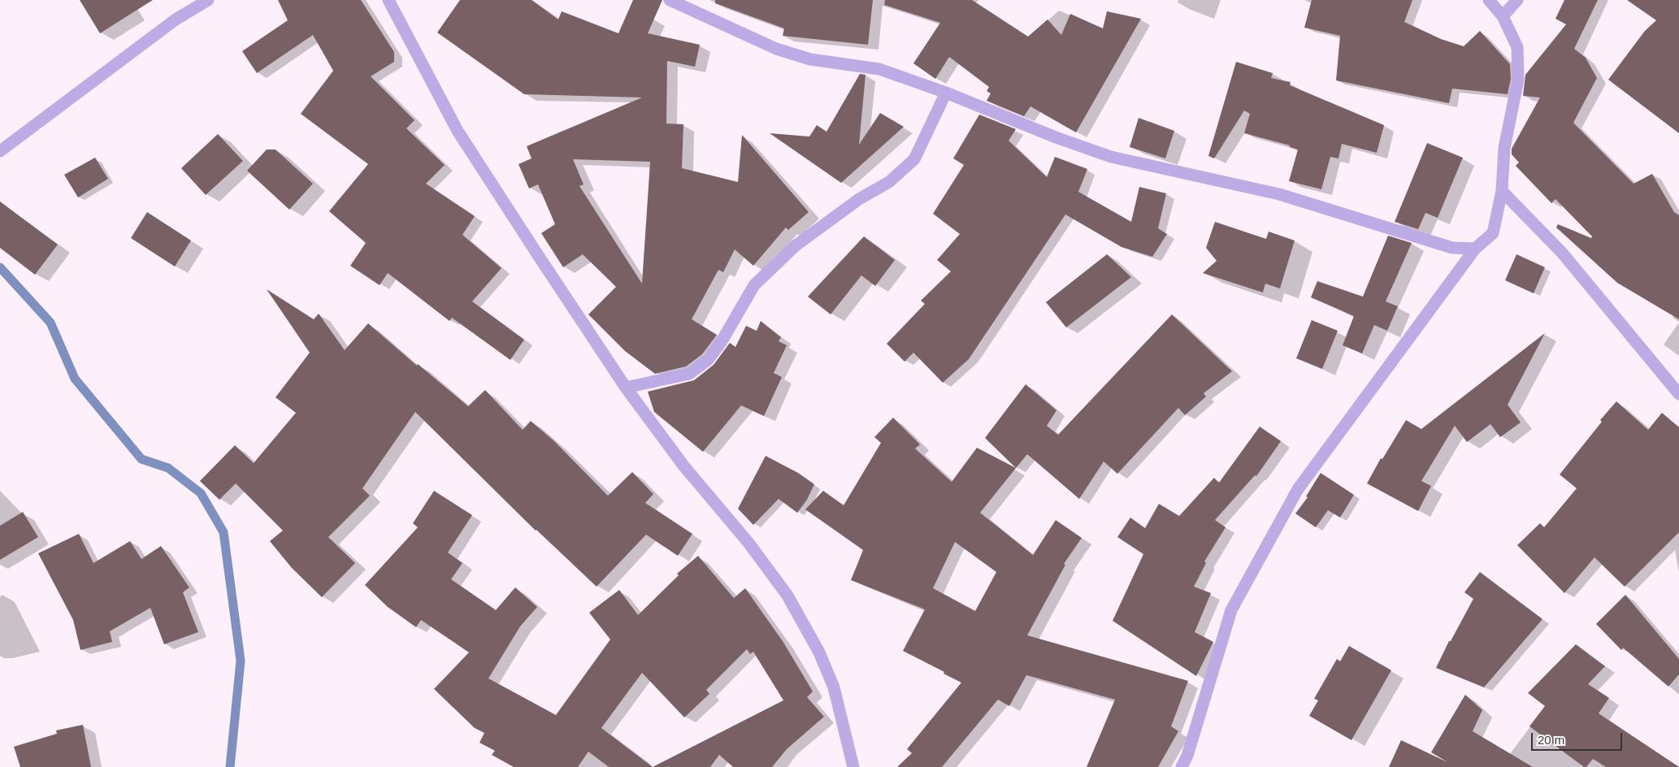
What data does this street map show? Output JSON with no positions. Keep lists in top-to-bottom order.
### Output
{
  "scale_bar": "20 m"
}
